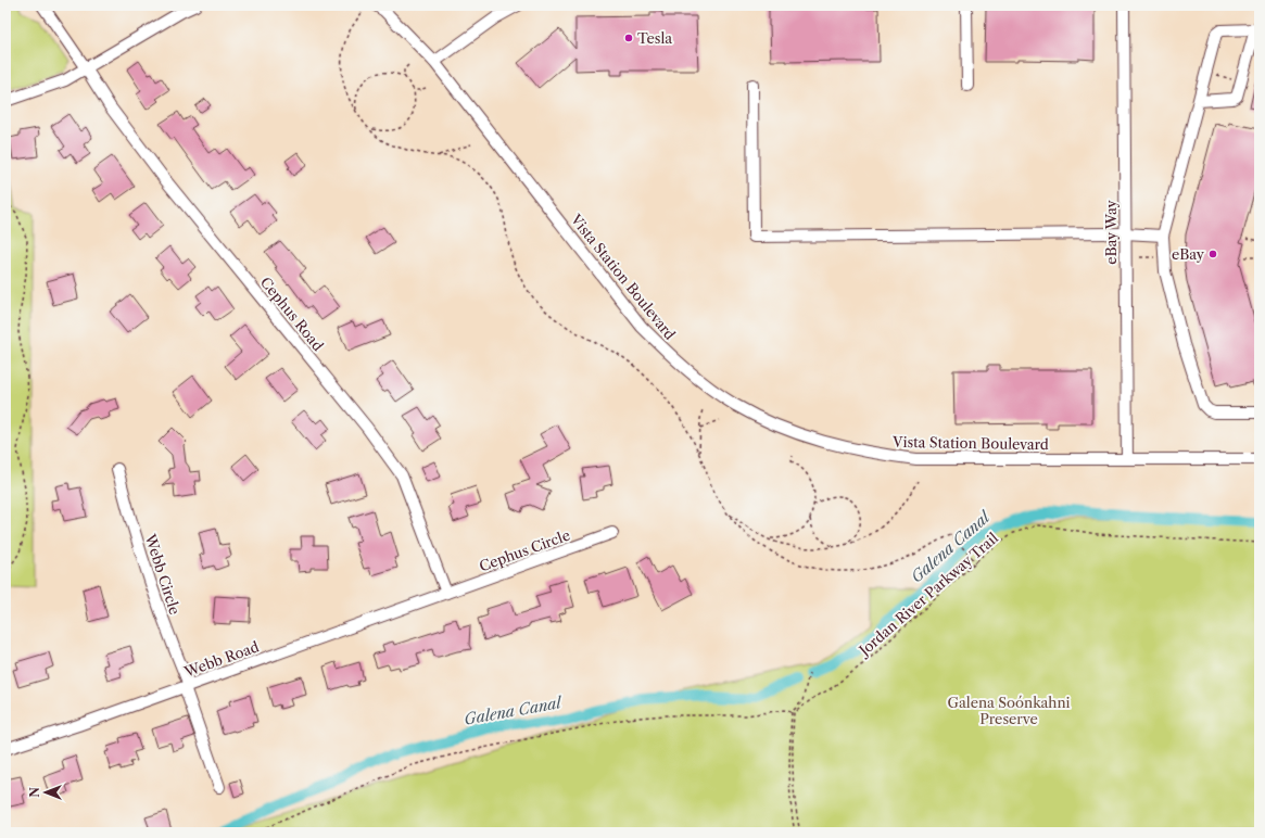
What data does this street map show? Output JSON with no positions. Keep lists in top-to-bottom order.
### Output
{
  "streets": {
    "street": [
      "eBay Way",
      "Vista Station Boulevard",
      "Cephus Road",
      "Cephus Circle",
      "Webb Circle",
      "Webb Road"
    ],
    "path": ["Jordan River Parkway Trail"]
  },
  "crossings": [
    ["eBay Way", "Vista Station Boulevard"],
    ["Cephus Road", "Cephus Circle"],
    ["Cephus Road", "Webb Road"],
    ["Cephus Circle", "Webb Road"],
    ["Webb Circle", "Webb Road"]
  ],
  "water": ["Galena Canal"],
  "parks": ["Galena Soónkahni Preserve"],
  "places": ["Tesla", "eBay"],
  "north": "left"
}
